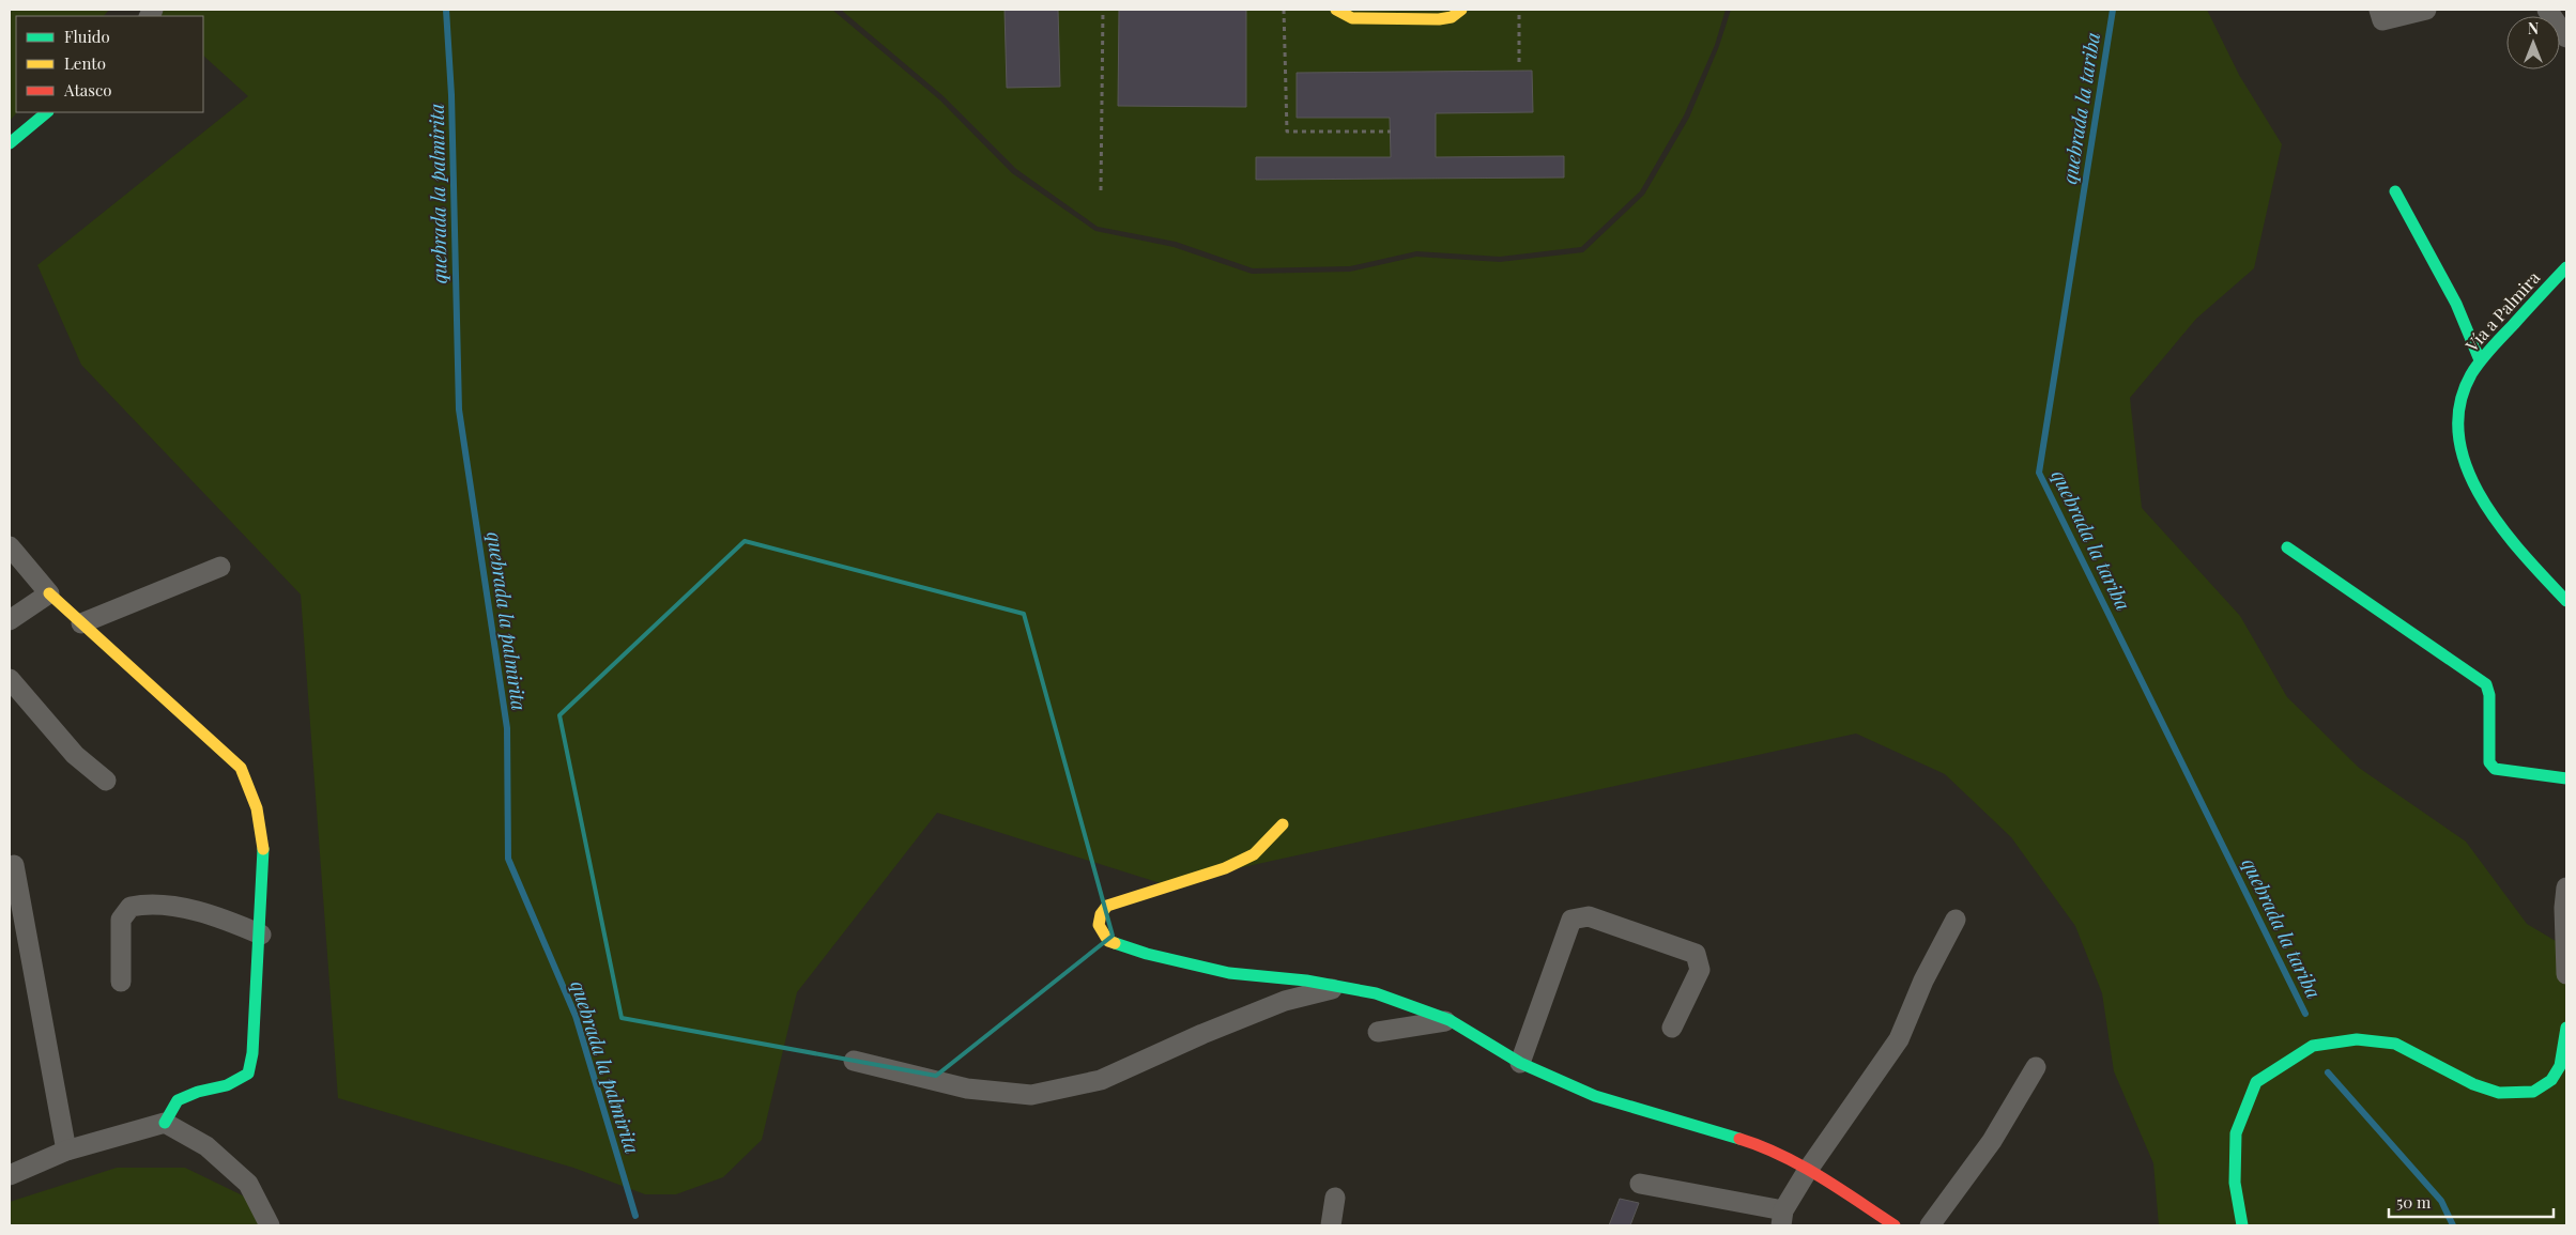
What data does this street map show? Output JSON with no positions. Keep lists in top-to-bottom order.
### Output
{
  "streets": {
    "street": ["Vía a Palmira"]
  },
  "water": ["quebrada la tariba", "quebrada la palmirita"],
  "legend": ["Fluido", "Lento", "Atasco"],
  "scale_bar": "50 m",
  "north": "top"
}
